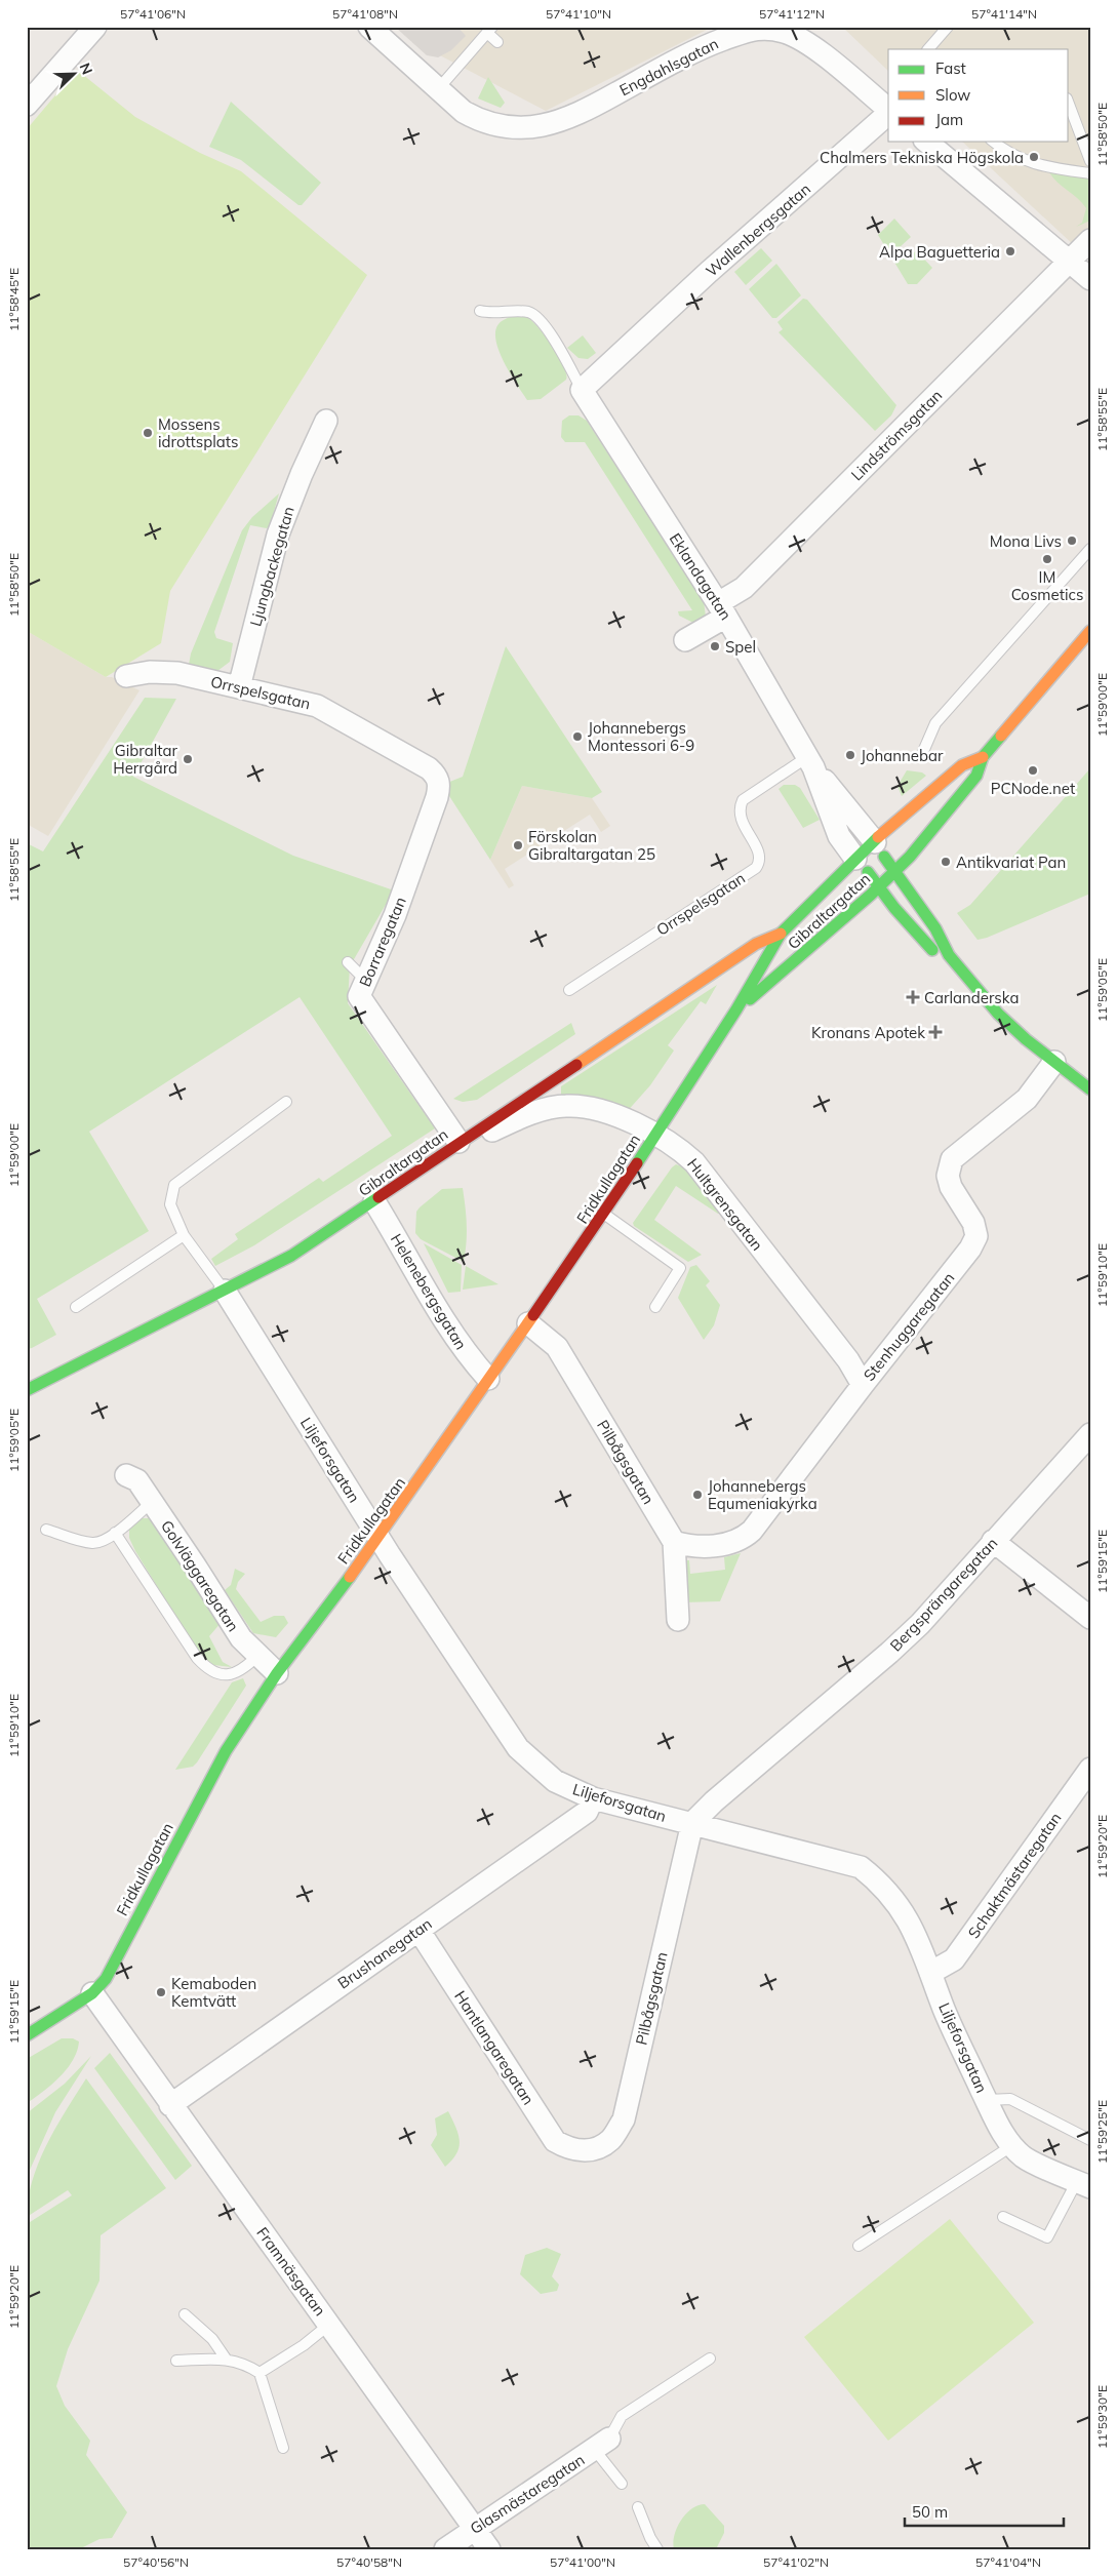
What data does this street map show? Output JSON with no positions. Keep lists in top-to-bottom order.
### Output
{
  "streets": {
    "street": [
      "Engdahlsgatan",
      "Wallenbergsgatan",
      "Lindströmsgatan",
      "Ljungbackegatan",
      "Eklandagatan",
      "Orrspelsgatan",
      "Gibraltargatan",
      "Borraregatan",
      "Fridkullagatan",
      "Hultgrensgatan",
      "Helenebergsgatan",
      "Stenhuggaregatan",
      "Liljeforsgatan",
      "Pilbågsgatan",
      "Golvläggaregatan",
      "Bergsprängaregatan",
      "Schaktmästaregatan",
      "Brushanegatan",
      "Hantlangaregatan",
      "Framnäsgatan",
      "Glasmästaregatan"
    ]
  },
  "crossings": [
    ["Wallenbergsgatan", "Eklandagatan"],
    ["Lindströmsgatan", "Eklandagatan"],
    ["Ljungbackegatan", "Orrspelsgatan"],
    ["Eklandagatan", "Orrspelsgatan"],
    ["Eklandagatan", "Gibraltargatan"],
    ["Eklandagatan", "Stenhuggaregatan"],
    ["Orrspelsgatan", "Borraregatan"],
    ["Gibraltargatan", "Borraregatan"],
    ["Gibraltargatan", "Fridkullagatan"],
    ["Gibraltargatan", "Hultgrensgatan"],
    ["Gibraltargatan", "Helenebergsgatan"],
    ["Gibraltargatan", "Liljeforsgatan"],
    ["Borraregatan", "Hultgrensgatan"],
    ["Fridkullagatan", "Hultgrensgatan"],
    ["Fridkullagatan", "Helenebergsgatan"],
    ["Fridkullagatan", "Liljeforsgatan"],
    ["Fridkullagatan", "Pilbågsgatan"],
    ["Fridkullagatan", "Golvläggaregatan"],
    ["Fridkullagatan", "Framnäsgatan"],
    ["Hultgrensgatan", "Stenhuggaregatan"],
    ["Stenhuggaregatan", "Pilbågsgatan"],
    ["Liljeforsgatan", "Pilbågsgatan"],
    ["Liljeforsgatan", "Bergsprängaregatan"],
    ["Liljeforsgatan", "Schaktmästaregatan"],
    ["Liljeforsgatan", "Brushanegatan"],
    ["Pilbågsgatan", "Bergsprängaregatan"],
    ["Pilbågsgatan", "Hantlangaregatan"],
    ["Brushanegatan", "Hantlangaregatan"],
    ["Brushanegatan", "Framnäsgatan"],
    ["Framnäsgatan", "Glasmästaregatan"]
  ],
  "places": {
    "other": [
      "Chalmers Tekniska Högskola",
      "Alpa Baguetteria",
      "Mossens idrottsplats",
      "Mona Livs",
      "IM Cosmetics",
      "Spel",
      "Johannebergs Montessori 6-9",
      "Johannebar",
      "Gibraltar Herrgård",
      "PCNode.net",
      "Förskolan Gibraltargatan 25",
      "Antikvariat Pan",
      "Johannebergs Equmeniakyrka",
      "Kemaboden Kemtvätt"
    ],
    "health": ["Carlanderska", "Kronans Apotek"]
  },
  "legend": ["Fast", "Slow", "Jam"],
  "scale_bar": "50 m",
  "north": "top right",
  "coordinates": [
    "57°41'06\"N",
    "57°41'08\"N",
    "57°41'10\"N",
    "57°41'12\"N",
    "57°41'14\"N",
    "11°58'50\"E",
    "11°58'45\"E",
    "11°58'55\"E",
    "11°59'00\"E",
    "11°59'05\"E",
    "11°59'10\"E",
    "11°59'15\"E",
    "11°59'20\"E",
    "11°59'25\"E",
    "11°59'30\"E",
    "57°40'56\"N",
    "57°40'58\"N",
    "57°41'00\"N",
    "57°41'02\"N",
    "57°41'04\"N"
  ]
}
